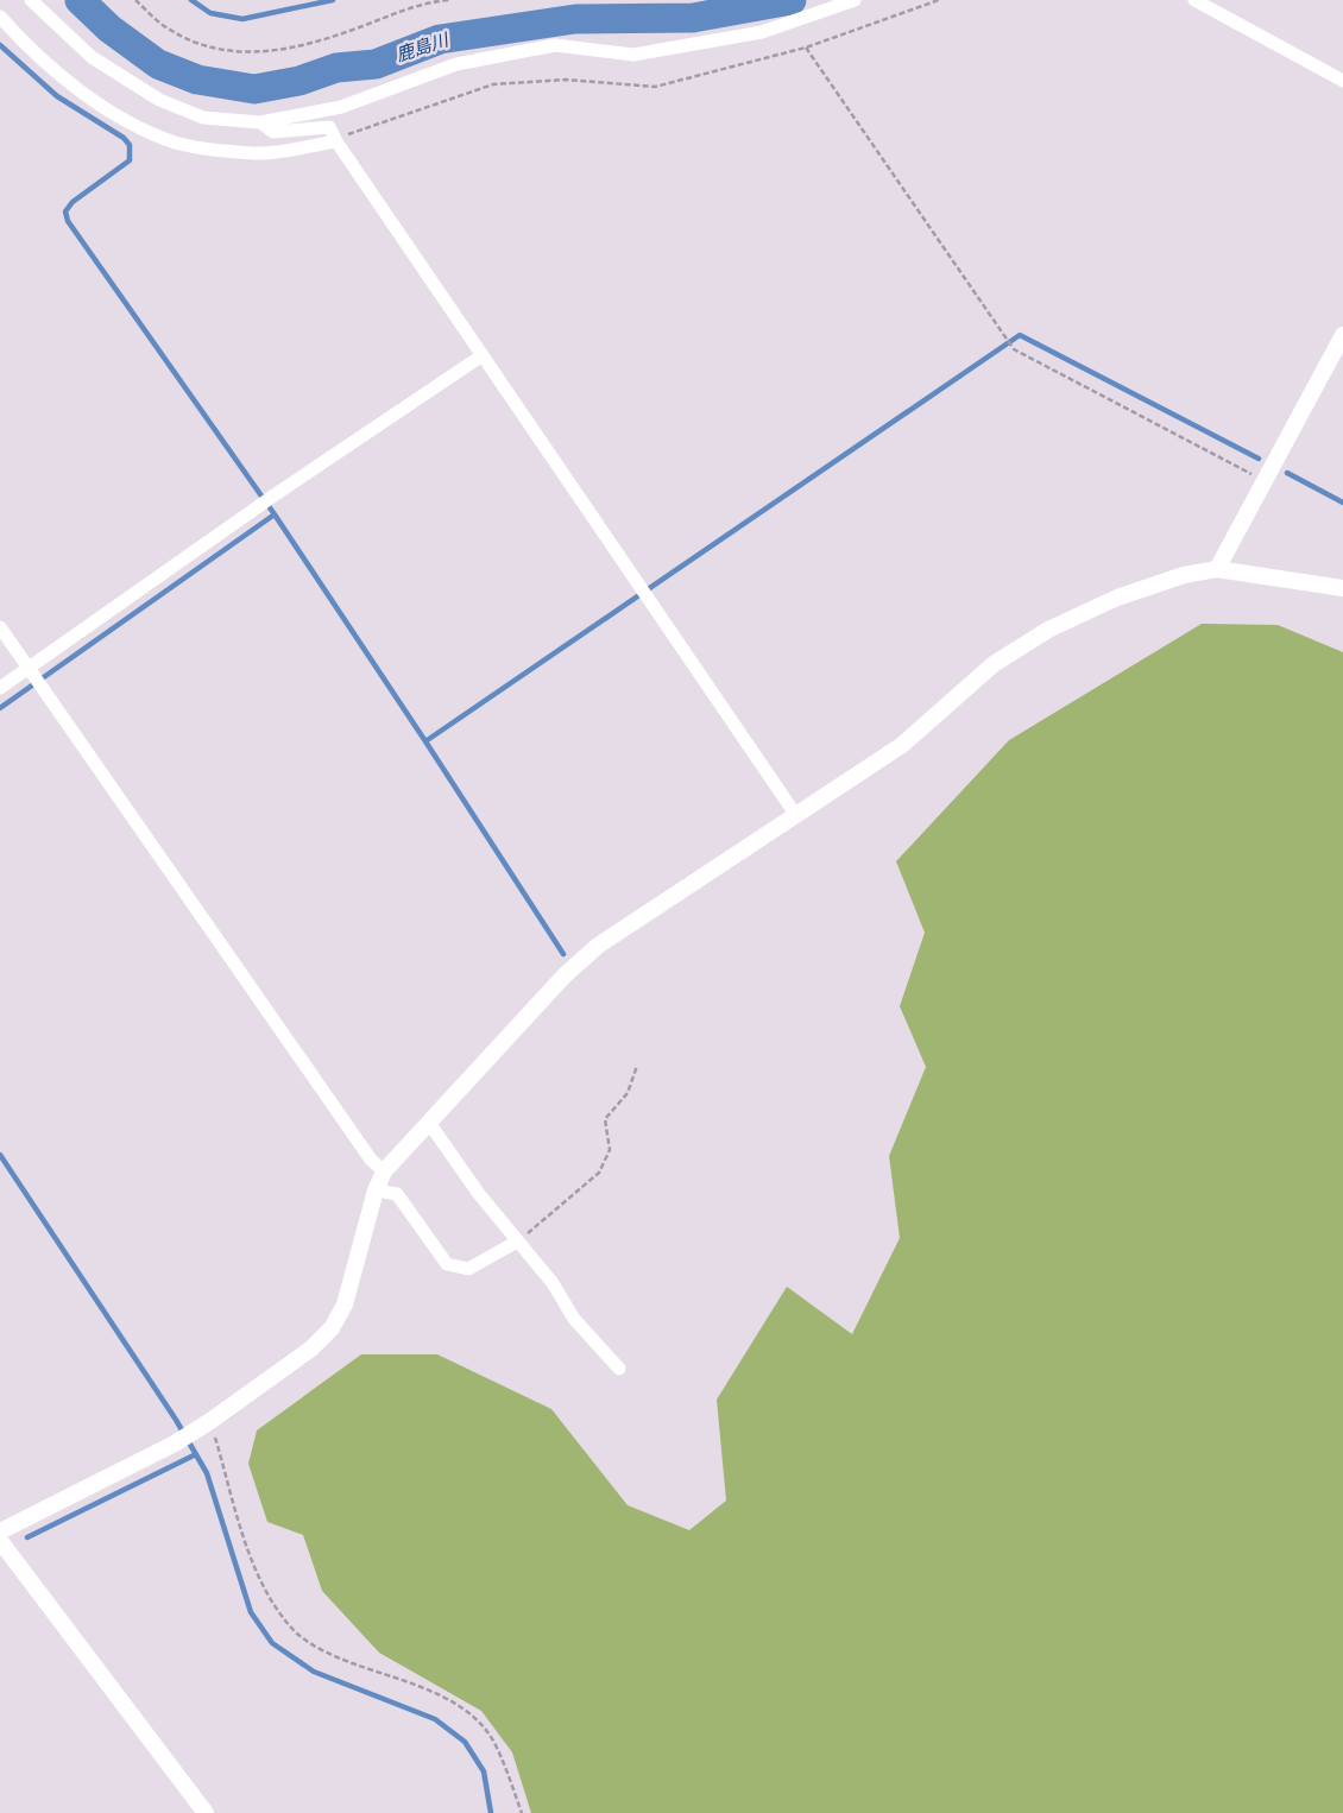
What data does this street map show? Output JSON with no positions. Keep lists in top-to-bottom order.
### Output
{
  "water": ["鹿島川"]
}
